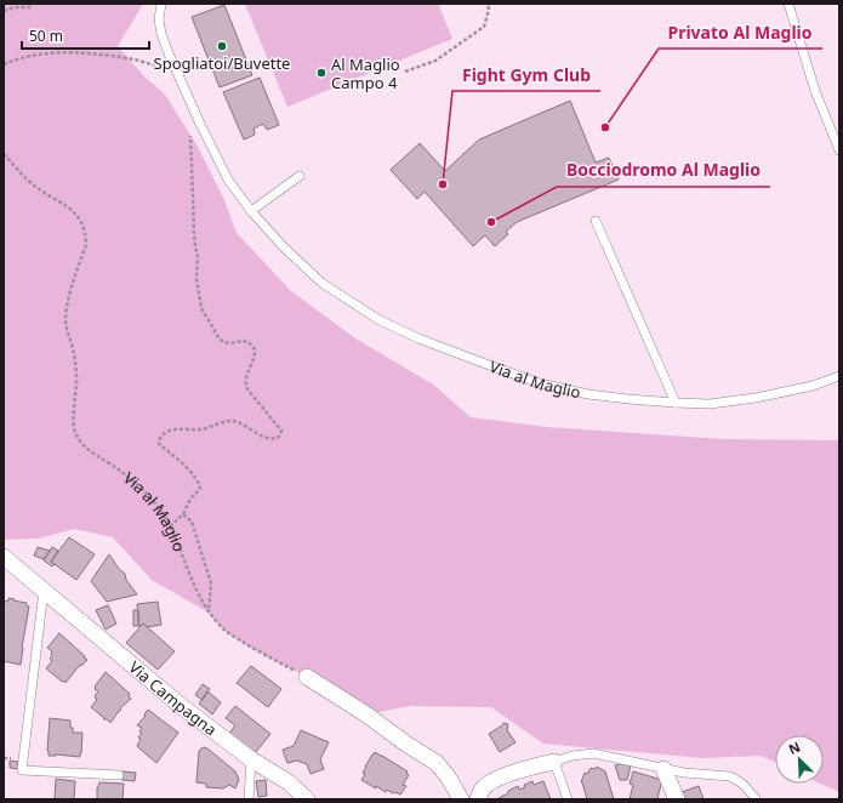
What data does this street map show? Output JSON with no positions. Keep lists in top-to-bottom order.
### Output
{
  "streets": {
    "street": ["Via Campagna"],
    "lane": ["Via al Maglio"]
  },
  "places": [
    "Spogliatoi/Buvette",
    "Al Maglio Campo 4",
    "Privato Al Maglio",
    "Fight Gym Club",
    "Bocciodromo Al Maglio"
  ],
  "scale_bar": "50 m",
  "north": "top left"
}
